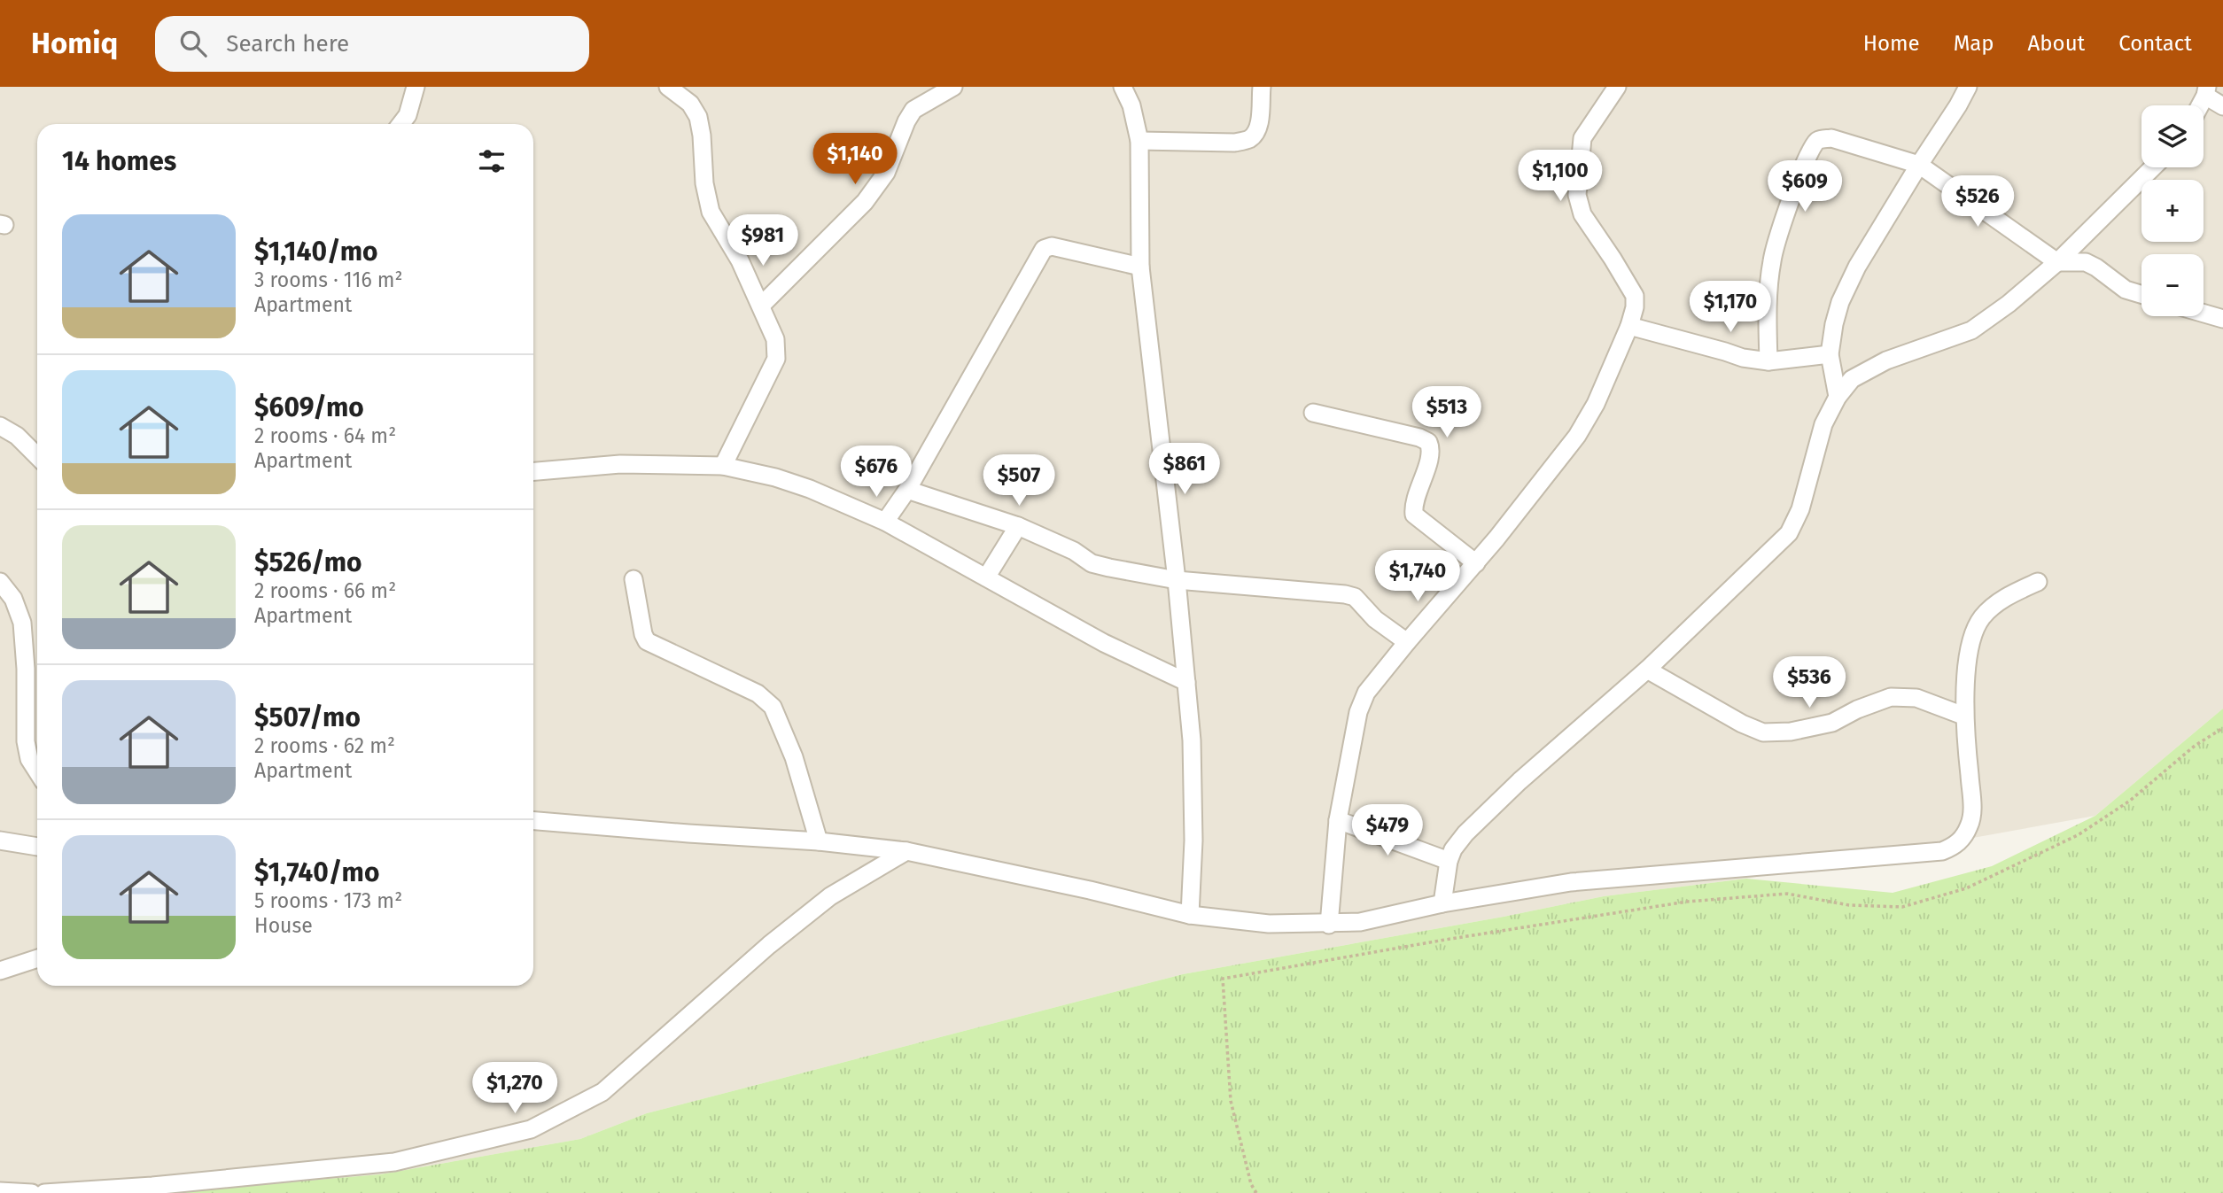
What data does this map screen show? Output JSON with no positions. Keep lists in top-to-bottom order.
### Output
{
  "page": {
    "header": "Homiq",
    "search": "Search here",
    "nav": [
      "Home",
      "Map",
      "About",
      "Contact"
    ],
    "map_buttons": ["+", "−"],
    "heading": "14 homes",
    "price": [
      "$1,140",
      "$1,100",
      "$609",
      "$526",
      "$981",
      "$1,170",
      "$513",
      "$861",
      "$676",
      "$507",
      "$1,740",
      "$536",
      "$479",
      "$1,270"
    ],
    "list": [
      {
        "name": "$1,140/mo",
        "note": "3 rooms · 116 m² · Apartment"
      },
      {
        "name": "$609/mo",
        "note": "2 rooms · 64 m² · Apartment"
      },
      {
        "name": "$526/mo",
        "note": "2 rooms · 66 m² · Apartment"
      },
      {
        "name": "$507/mo",
        "note": "2 rooms · 62 m² · Apartment"
      },
      {
        "name": "$1,740/mo",
        "note": "5 rooms · 173 m² · House"
      }
    ]
  }
}
